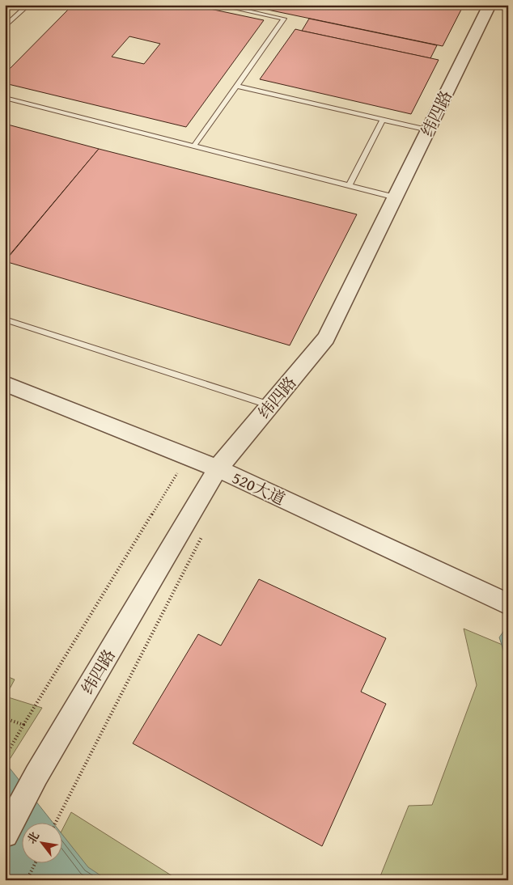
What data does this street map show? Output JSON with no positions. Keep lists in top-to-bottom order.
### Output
{
  "streets": {
    "street": ["纬四路", "520大道"]
  },
  "crossings": [
    ["纬四路", "520大道"]
  ],
  "north": "top left"
}
